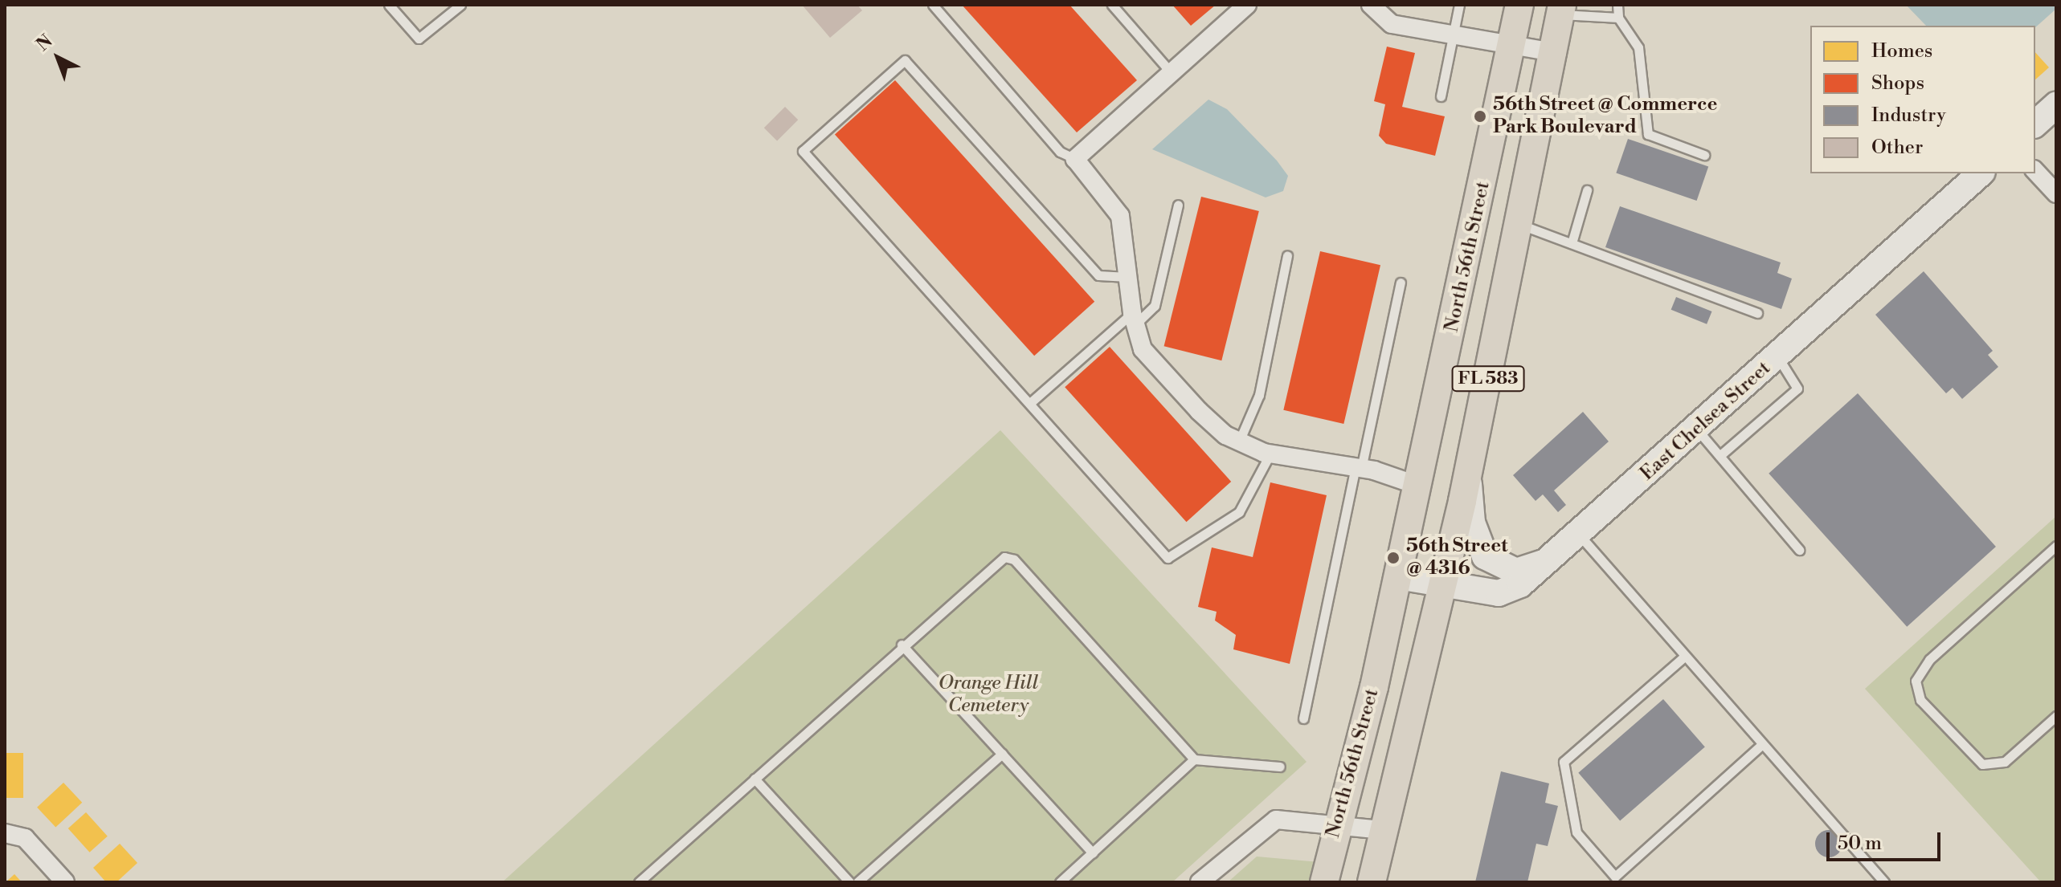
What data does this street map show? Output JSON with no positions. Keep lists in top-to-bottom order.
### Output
{
  "streets": {
    "main road": ["North 56th Street", "FL 583"],
    "street": ["East Chelsea Street"]
  },
  "crossings": [
    ["North 56th Street", "East Chelsea Street"],
    ["FL 583", "East Chelsea Street"]
  ],
  "parks": ["Orange Hill Cemetery"],
  "places": ["56th Street @ Commerce Park Boulevard", "56th Street @ 4316"],
  "legend": [
    "Homes",
    "Shops",
    "Industry",
    "Other"
  ],
  "scale_bar": "50 m",
  "north": "top left"
}
